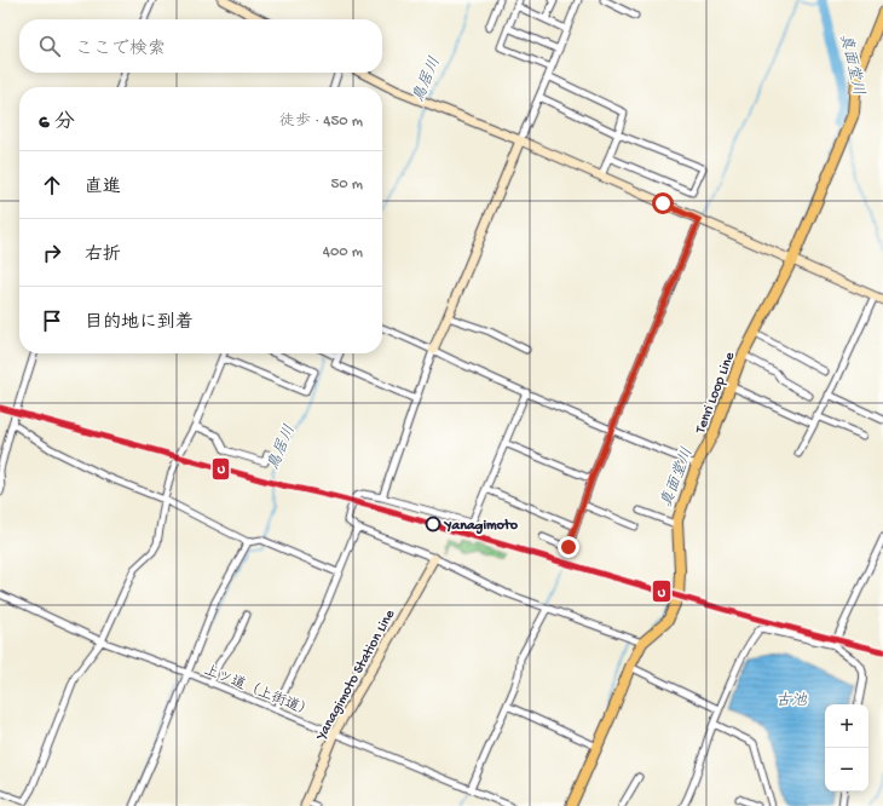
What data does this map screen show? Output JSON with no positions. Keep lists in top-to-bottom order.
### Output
{
  "streets": {
    "main road": ["Tenri Loop Line"],
    "street": ["Yanagimoto Station Line", "上ツ道（上街道）"]
  },
  "crossings": [
    ["Yanagimoto Station Line", "上ツ道（上街道）"]
  ],
  "water": ["真面堂川", "鳥居川", "古池"],
  "places": ["Yanagimoto"],
  "lines": ["transit line U"],
  "page": {
    "search": "ここで検索",
    "heading": ["6 分", "徒歩 · 450 m"],
    "list": [
      ["直進", "50 m"],
      ["右折", "400 m"],
      "目的地に到着"
    ],
    "map_buttons": ["+", "−"]
  }
}
